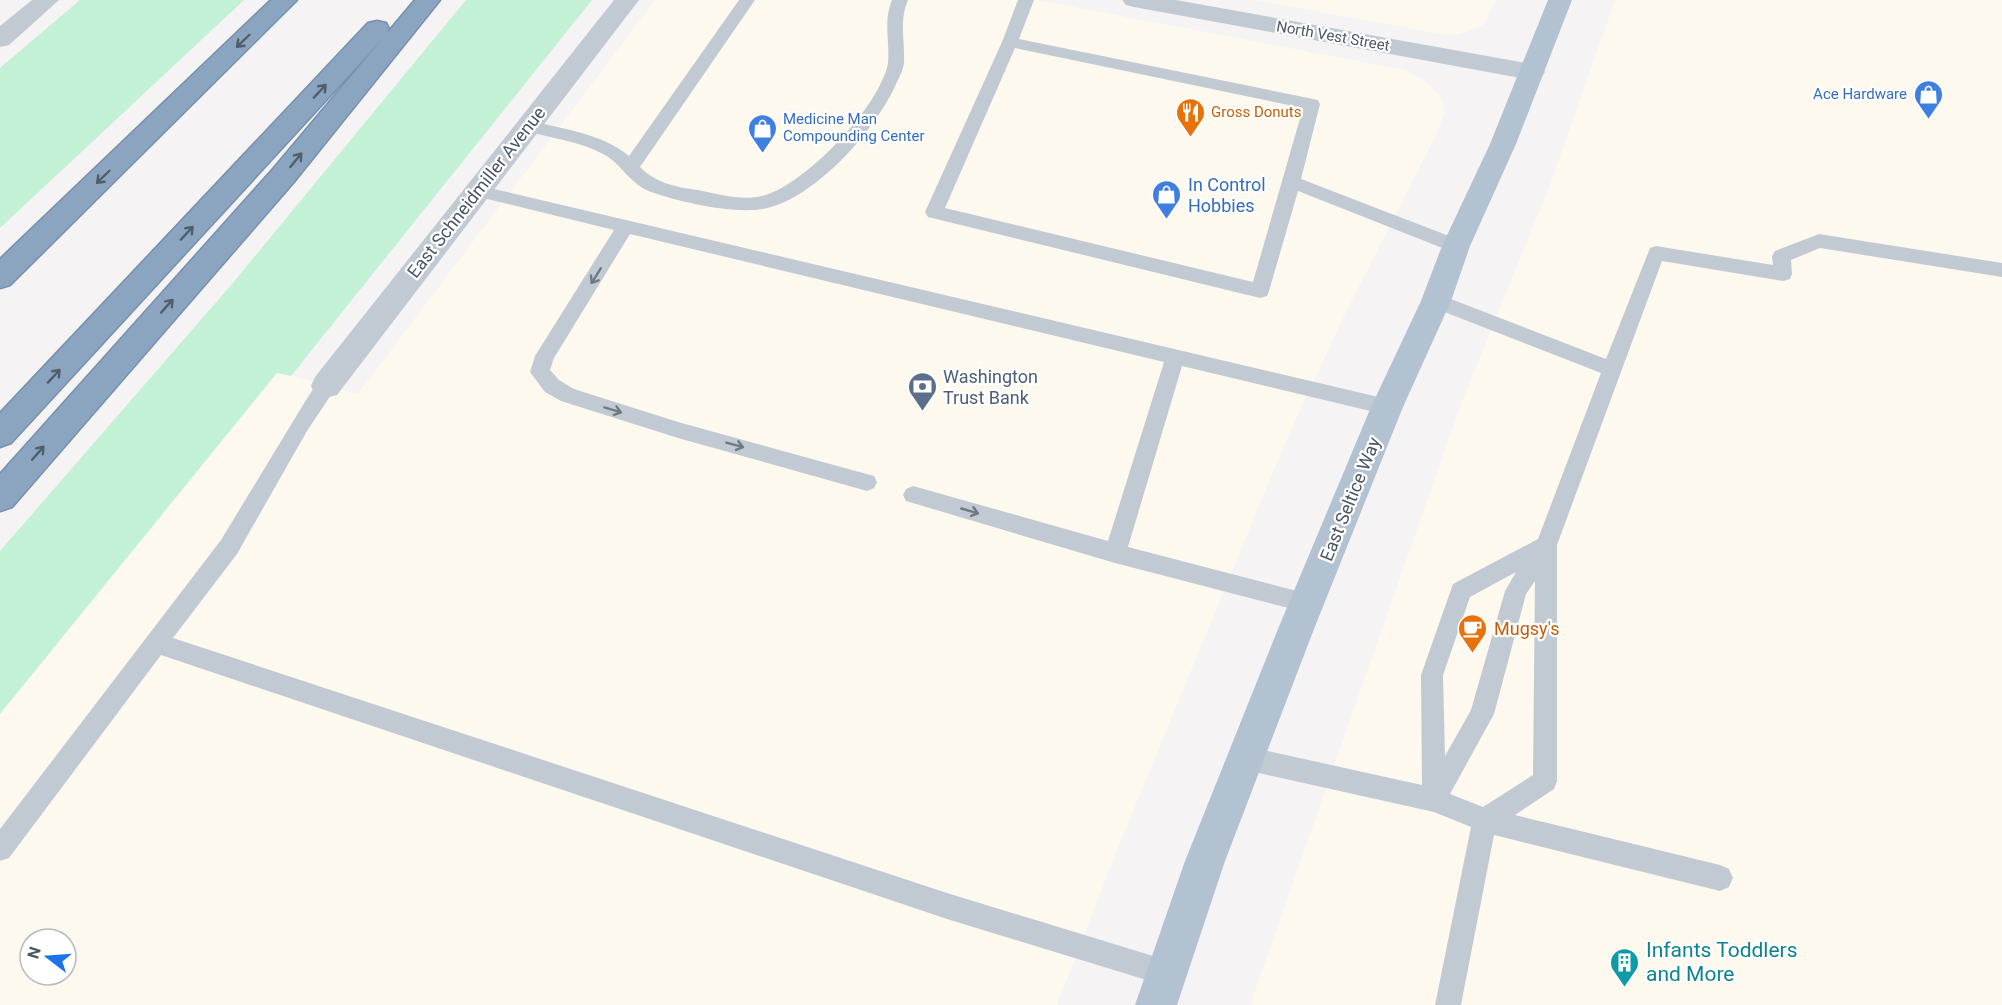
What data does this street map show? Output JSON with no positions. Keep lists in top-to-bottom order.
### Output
{
  "streets": {
    "main road": ["East Seltice Way"],
    "street": ["North Vest Street", "East Schneidmiller Avenue"]
  },
  "crossings": [
    ["North Vest Street", "East Seltice Way"]
  ],
  "places": {
    "shop": ["Ace Hardware", "Medicine Man Compounding Center", "In Control Hobbies"],
    "restaurant": ["Gross Donuts"],
    "bank": ["Washington Trust Bank"],
    "cafe": ["Mugsy's"],
    "building": ["Infants Toddlers and More"]
  },
  "north": "left"
}
